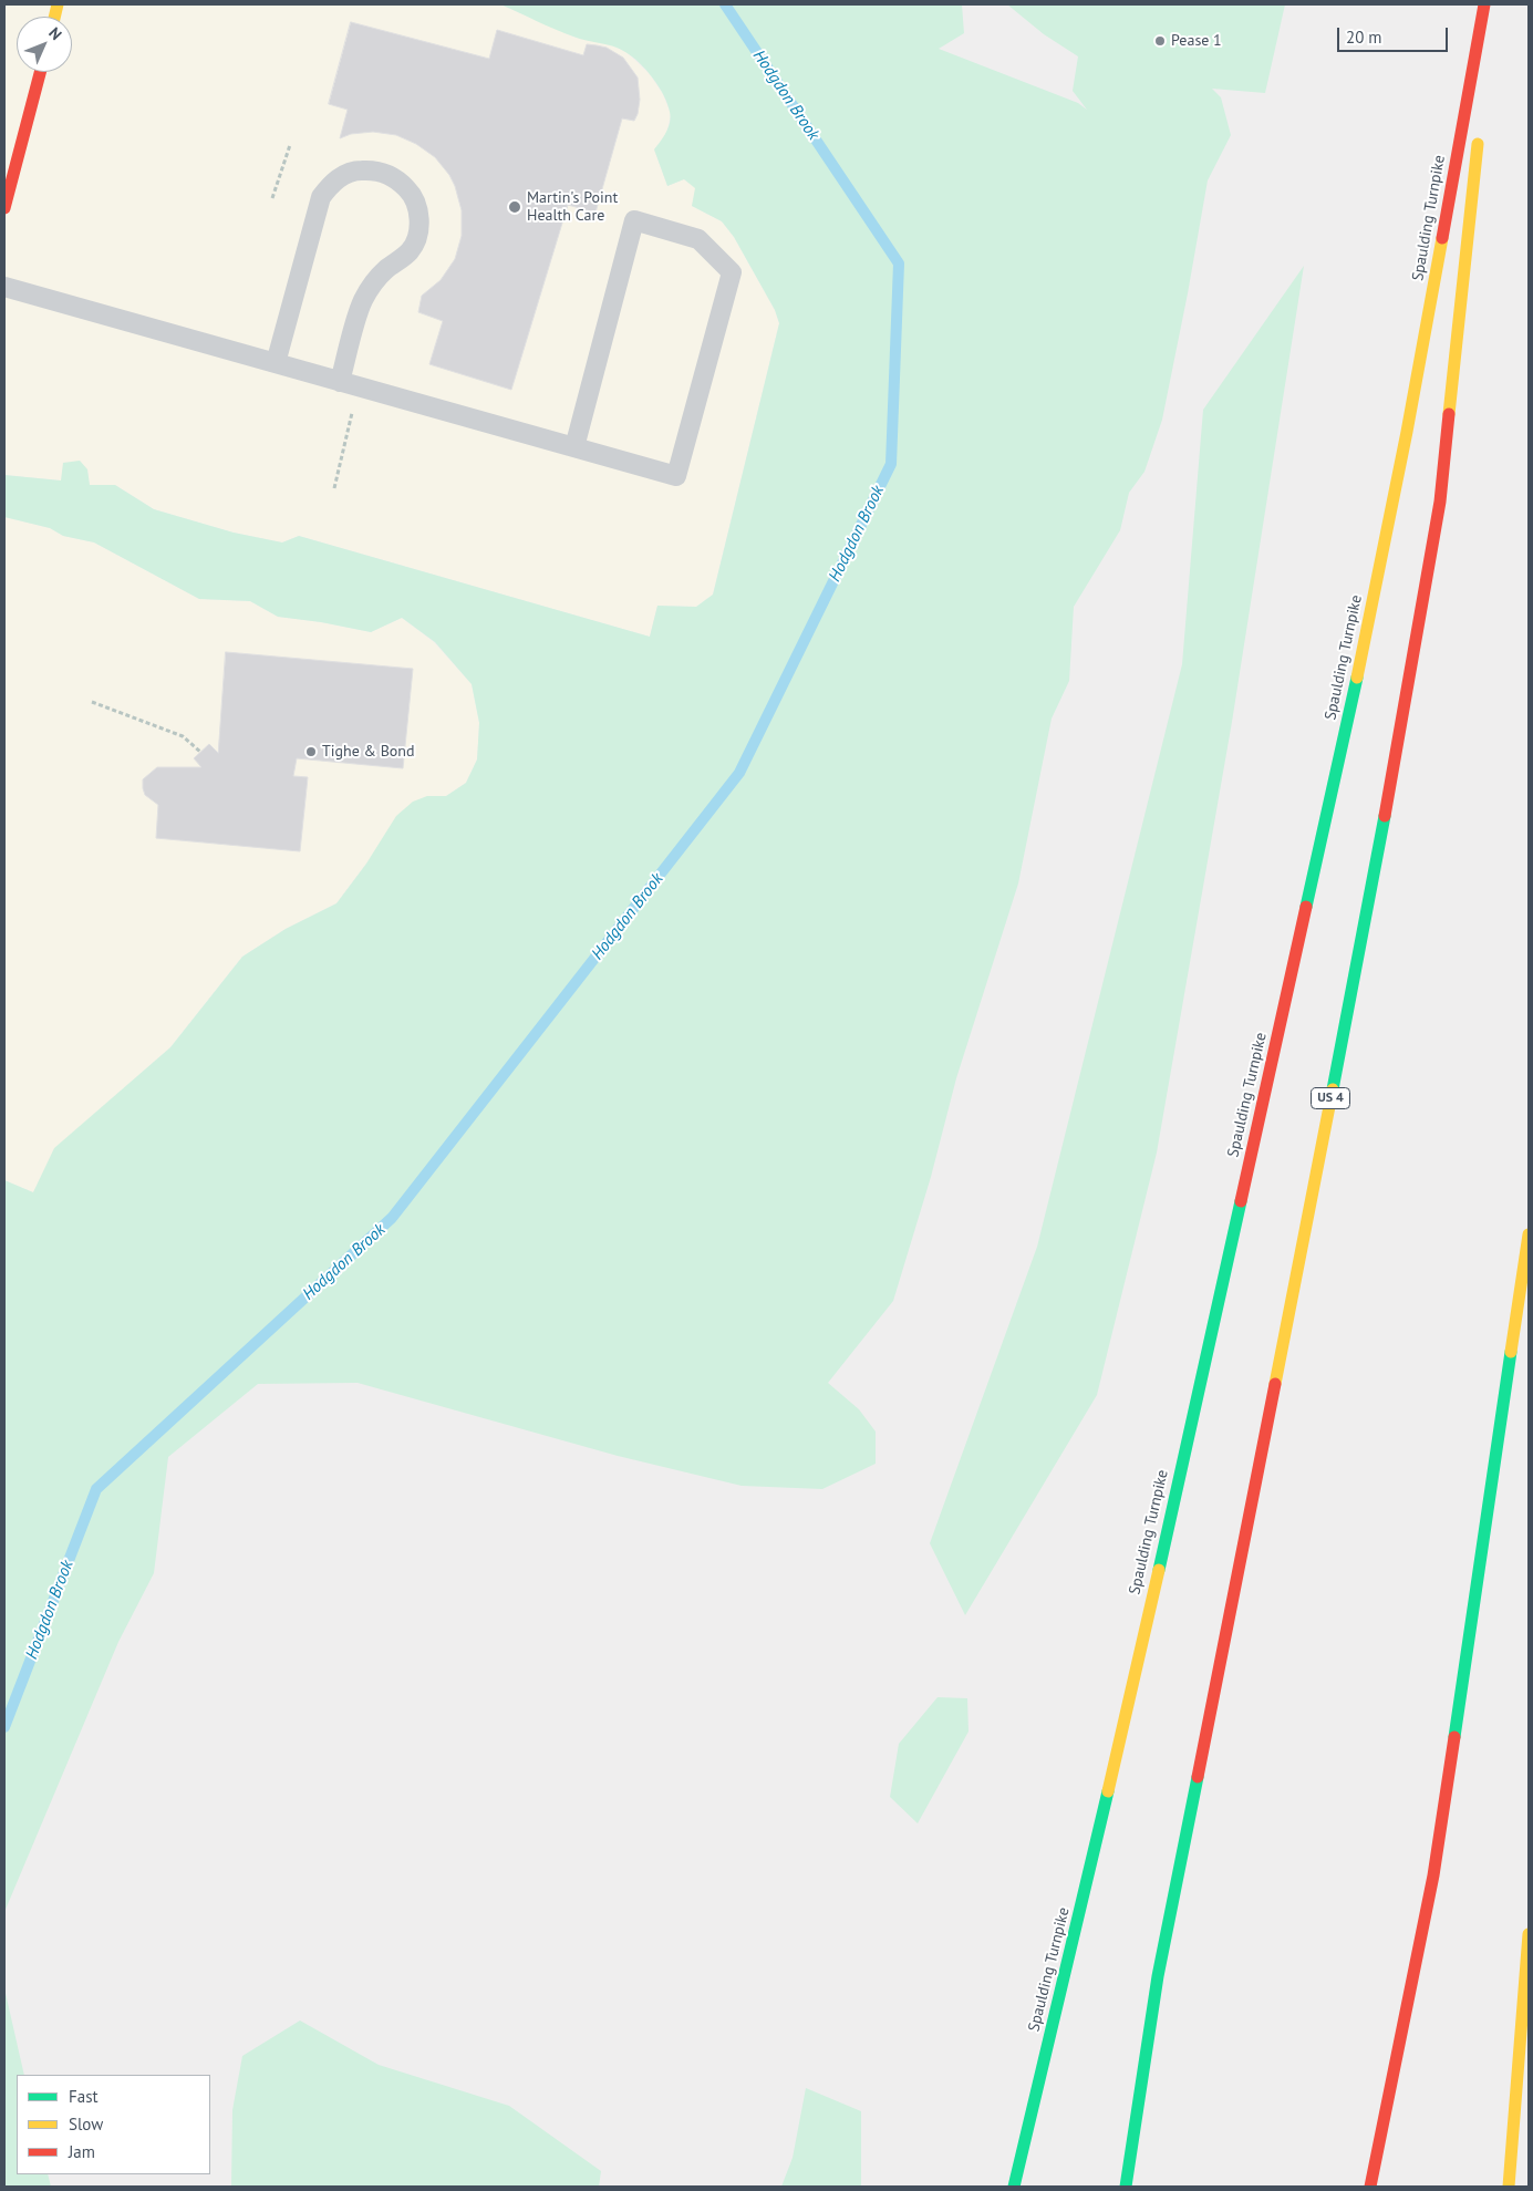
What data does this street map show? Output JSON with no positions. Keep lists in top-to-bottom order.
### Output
{
  "streets": {
    "main road": ["Spaulding Turnpike", "US 4"]
  },
  "water": ["Hodgdon Brook"],
  "places": ["Pease 1", "Martin's Point Health Care", "Tighe & Bond"],
  "legend": ["Fast", "Slow", "Jam"],
  "scale_bar": "20 m",
  "north": "top right"
}
